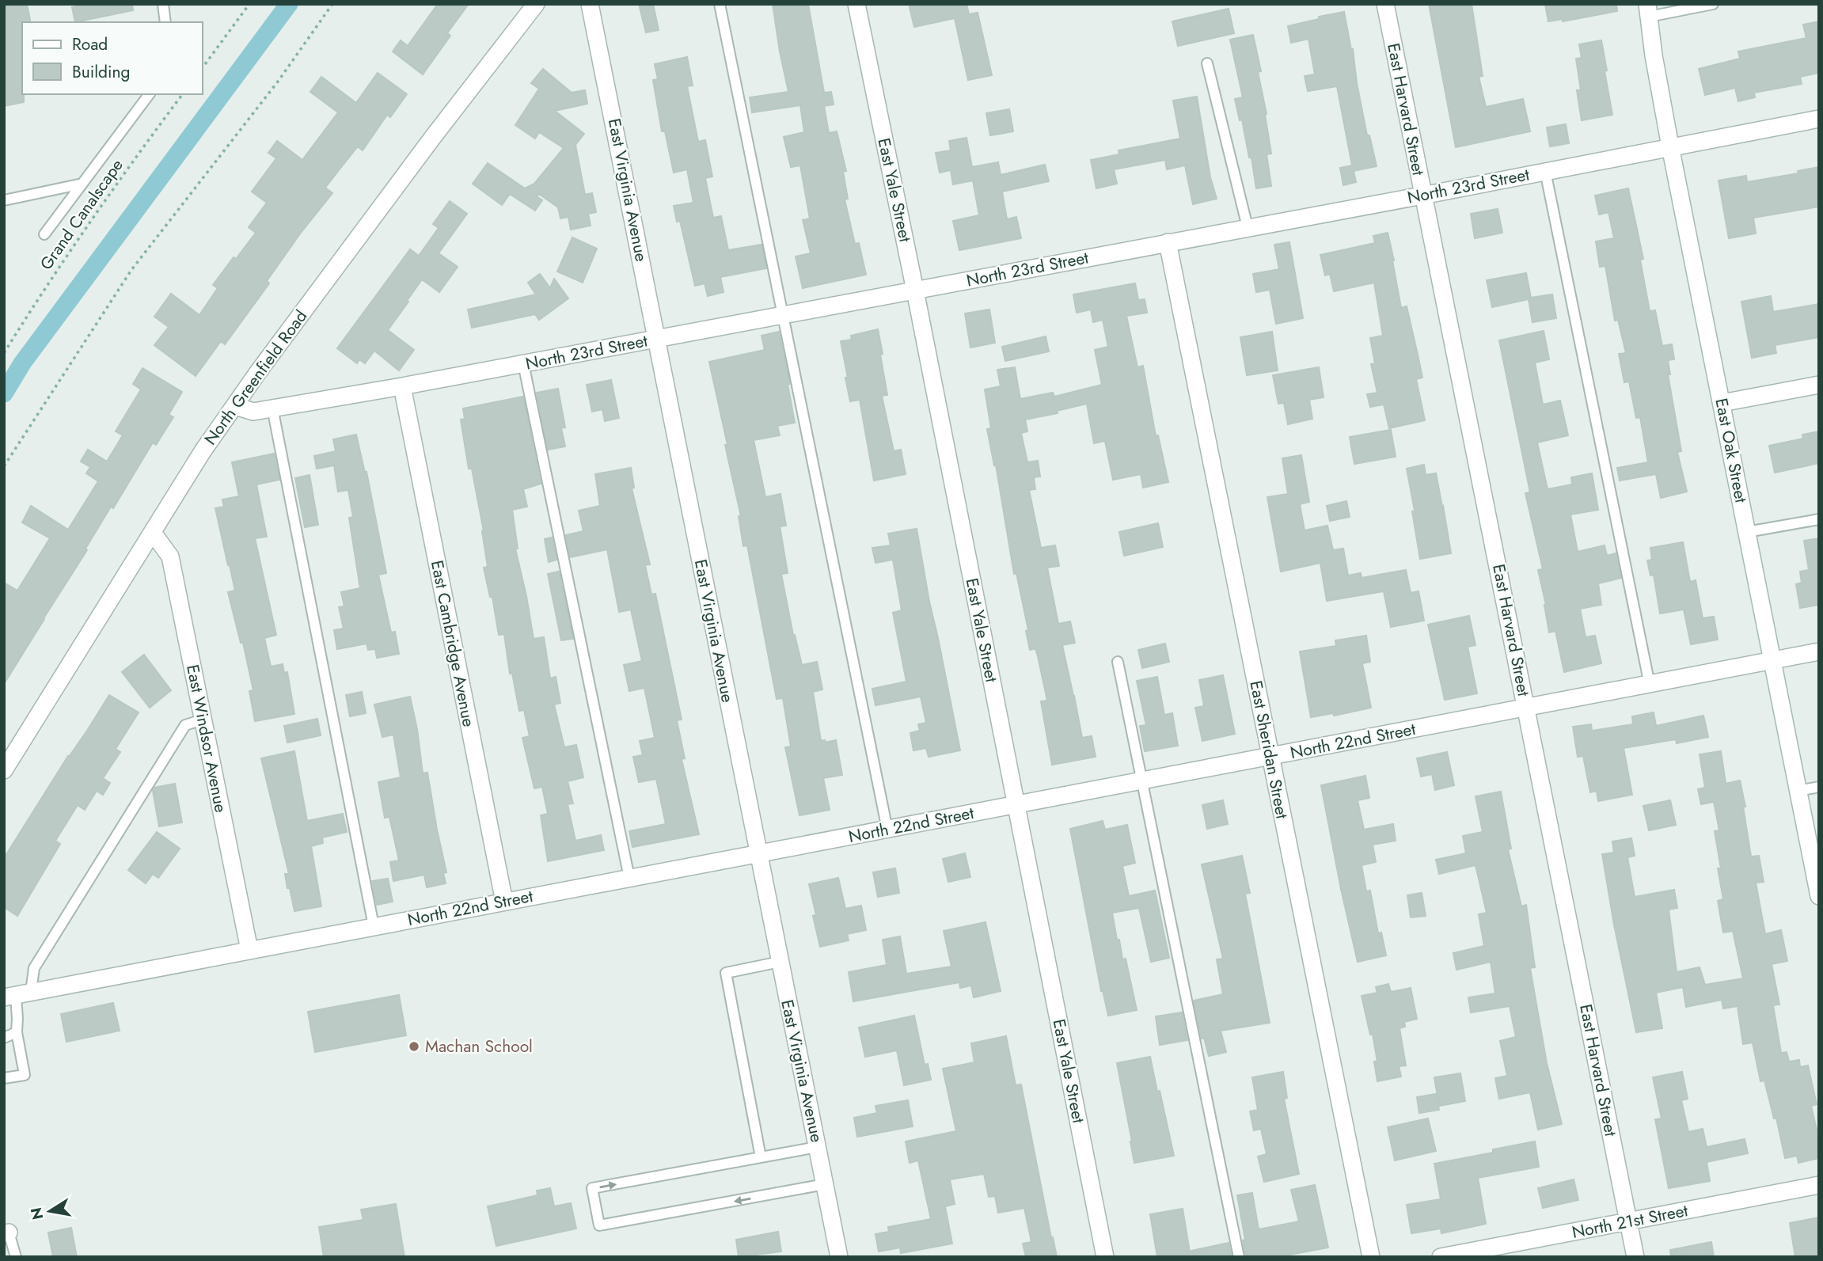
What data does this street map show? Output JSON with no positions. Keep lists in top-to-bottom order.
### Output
{
  "streets": {
    "street": [
      "East Harvard Street",
      "North 23rd Street",
      "East Virginia Avenue",
      "East Yale Street",
      "North Greenfield Road",
      "East Oak Street",
      "East Cambridge Avenue",
      "East Windsor Avenue",
      "North 22nd Street",
      "East Sheridan Street",
      "North 21st Street"
    ],
    "path": ["Grand Canalscape"]
  },
  "crossings": [
    ["East Harvard Street", "North 23rd Street"],
    ["East Harvard Street", "North 22nd Street"],
    ["East Harvard Street", "North 21st Street"],
    ["North 23rd Street", "East Virginia Avenue"],
    ["North 23rd Street", "East Yale Street"],
    ["North 23rd Street", "North Greenfield Road"],
    ["North 23rd Street", "East Oak Street"],
    ["North 23rd Street", "East Cambridge Avenue"],
    ["North 23rd Street", "East Sheridan Street"],
    ["East Virginia Avenue", "North 22nd Street"],
    ["East Yale Street", "North 22nd Street"],
    ["North Greenfield Road", "East Windsor Avenue"],
    ["East Oak Street", "North 22nd Street"],
    ["East Cambridge Avenue", "North 22nd Street"],
    ["East Windsor Avenue", "North 22nd Street"],
    ["North 22nd Street", "East Sheridan Street"]
  ],
  "places": ["Machan School"],
  "legend": ["Road", "Building"],
  "north": "left"
}
